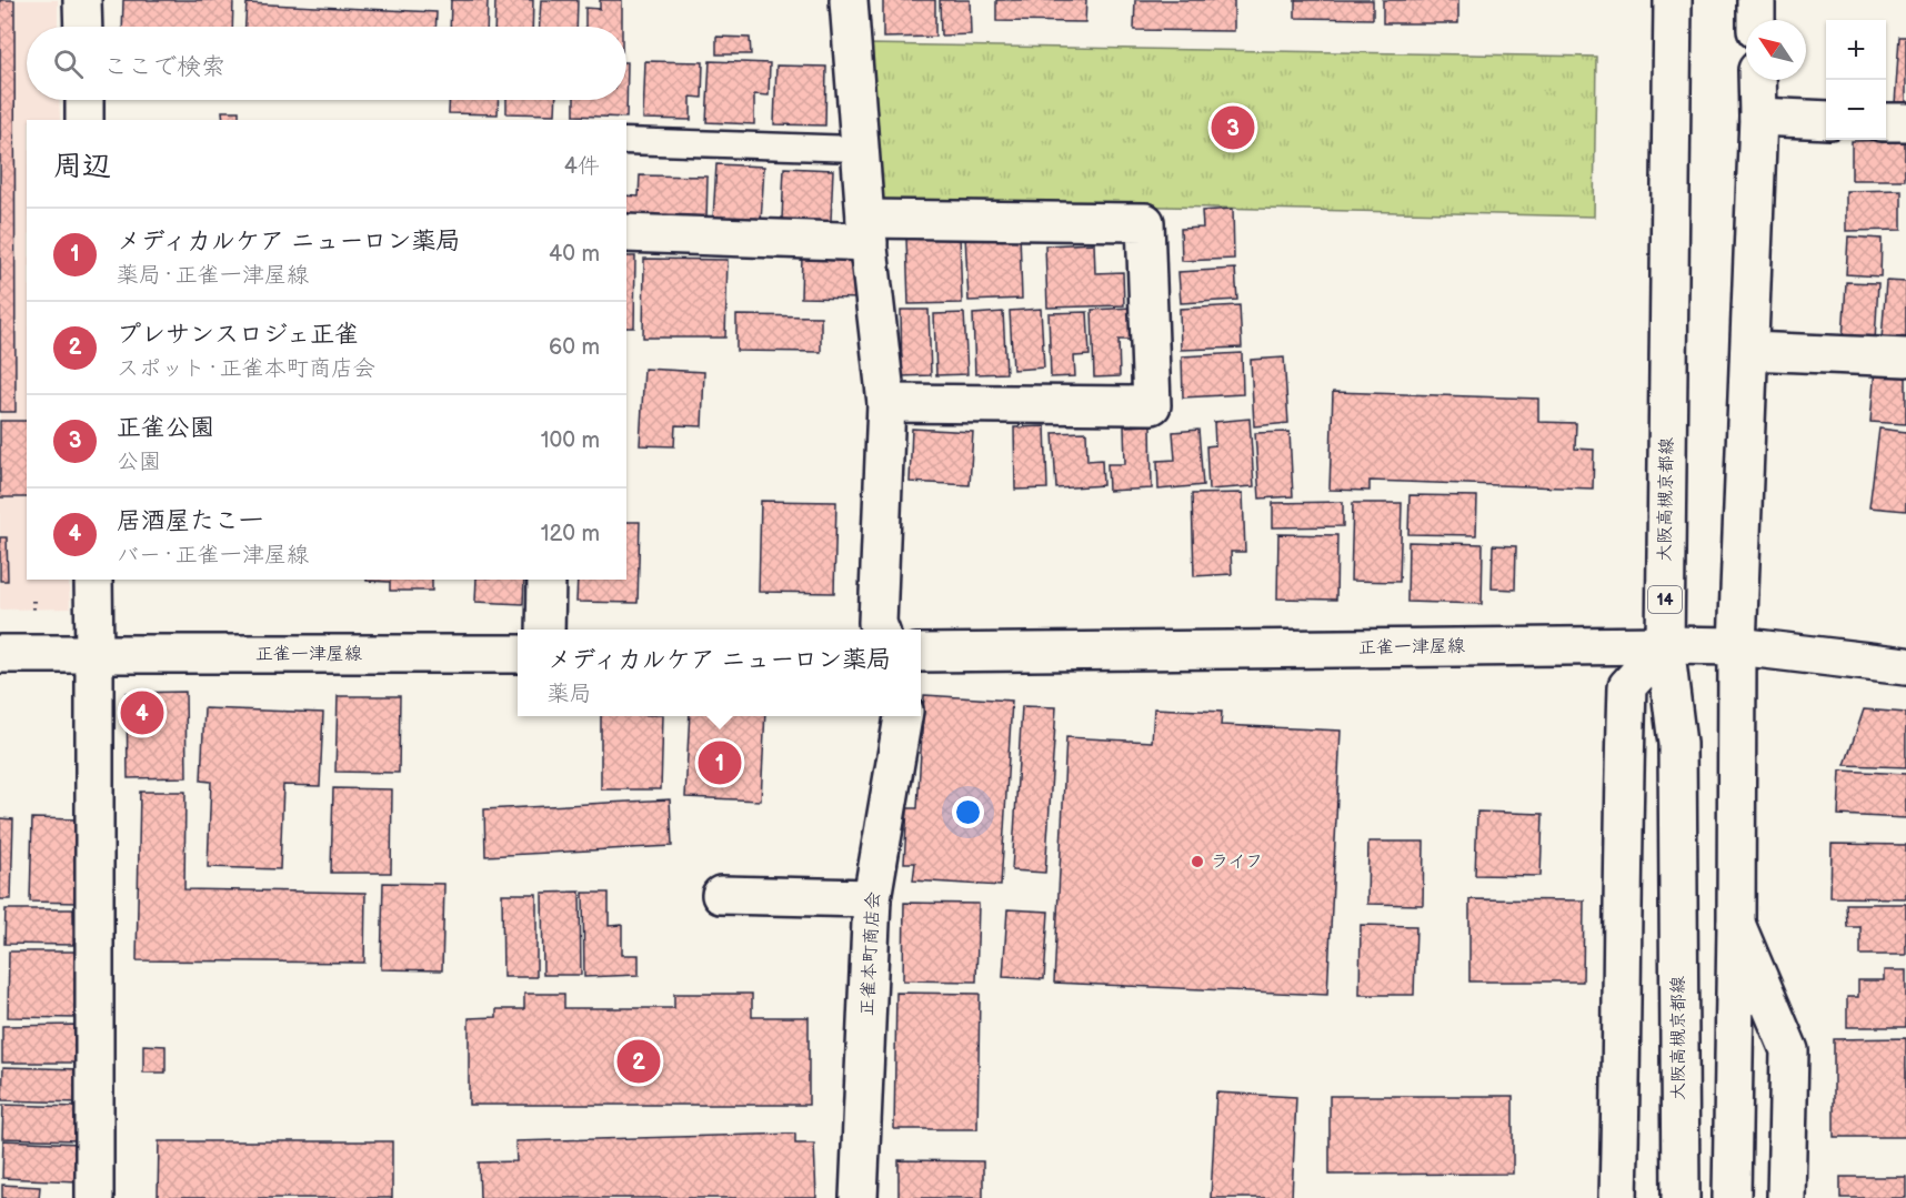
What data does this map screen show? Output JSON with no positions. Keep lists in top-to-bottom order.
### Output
{
  "streets": {
    "street": [
      "大阪高槻京都線",
      "14",
      "正雀一津屋線",
      "正雀本町商店会"
    ]
  },
  "crossings": [
    ["大阪高槻京都線", "正雀一津屋線"]
  ],
  "places": ["ライフ"],
  "north": "top left",
  "page": {
    "map_buttons": ["+", "−"],
    "search": "ここで検索",
    "pins": [
      "3",
      "4",
      "1",
      "2"
    ],
    "heading": ["周辺", "4件"],
    "list": [
      {
        "mark": "1",
        "name": "メディカルケア ニューロン薬局",
        "note": "薬局 · 正雀一津屋線",
        "value": "40 m"
      },
      {
        "mark": "2",
        "name": "プレサンスロジェ正雀",
        "note": "スポット · 正雀本町商店会",
        "value": "60 m"
      },
      {
        "mark": "3",
        "name": "正雀公園",
        "note": "公園",
        "value": "100 m"
      },
      {
        "mark": "4",
        "name": "居酒屋たこ一",
        "note": "バー · 正雀一津屋線",
        "value": "120 m"
      }
    ],
    "popup": ["メディカルケア ニューロン薬局", "薬局"]
  }
}
